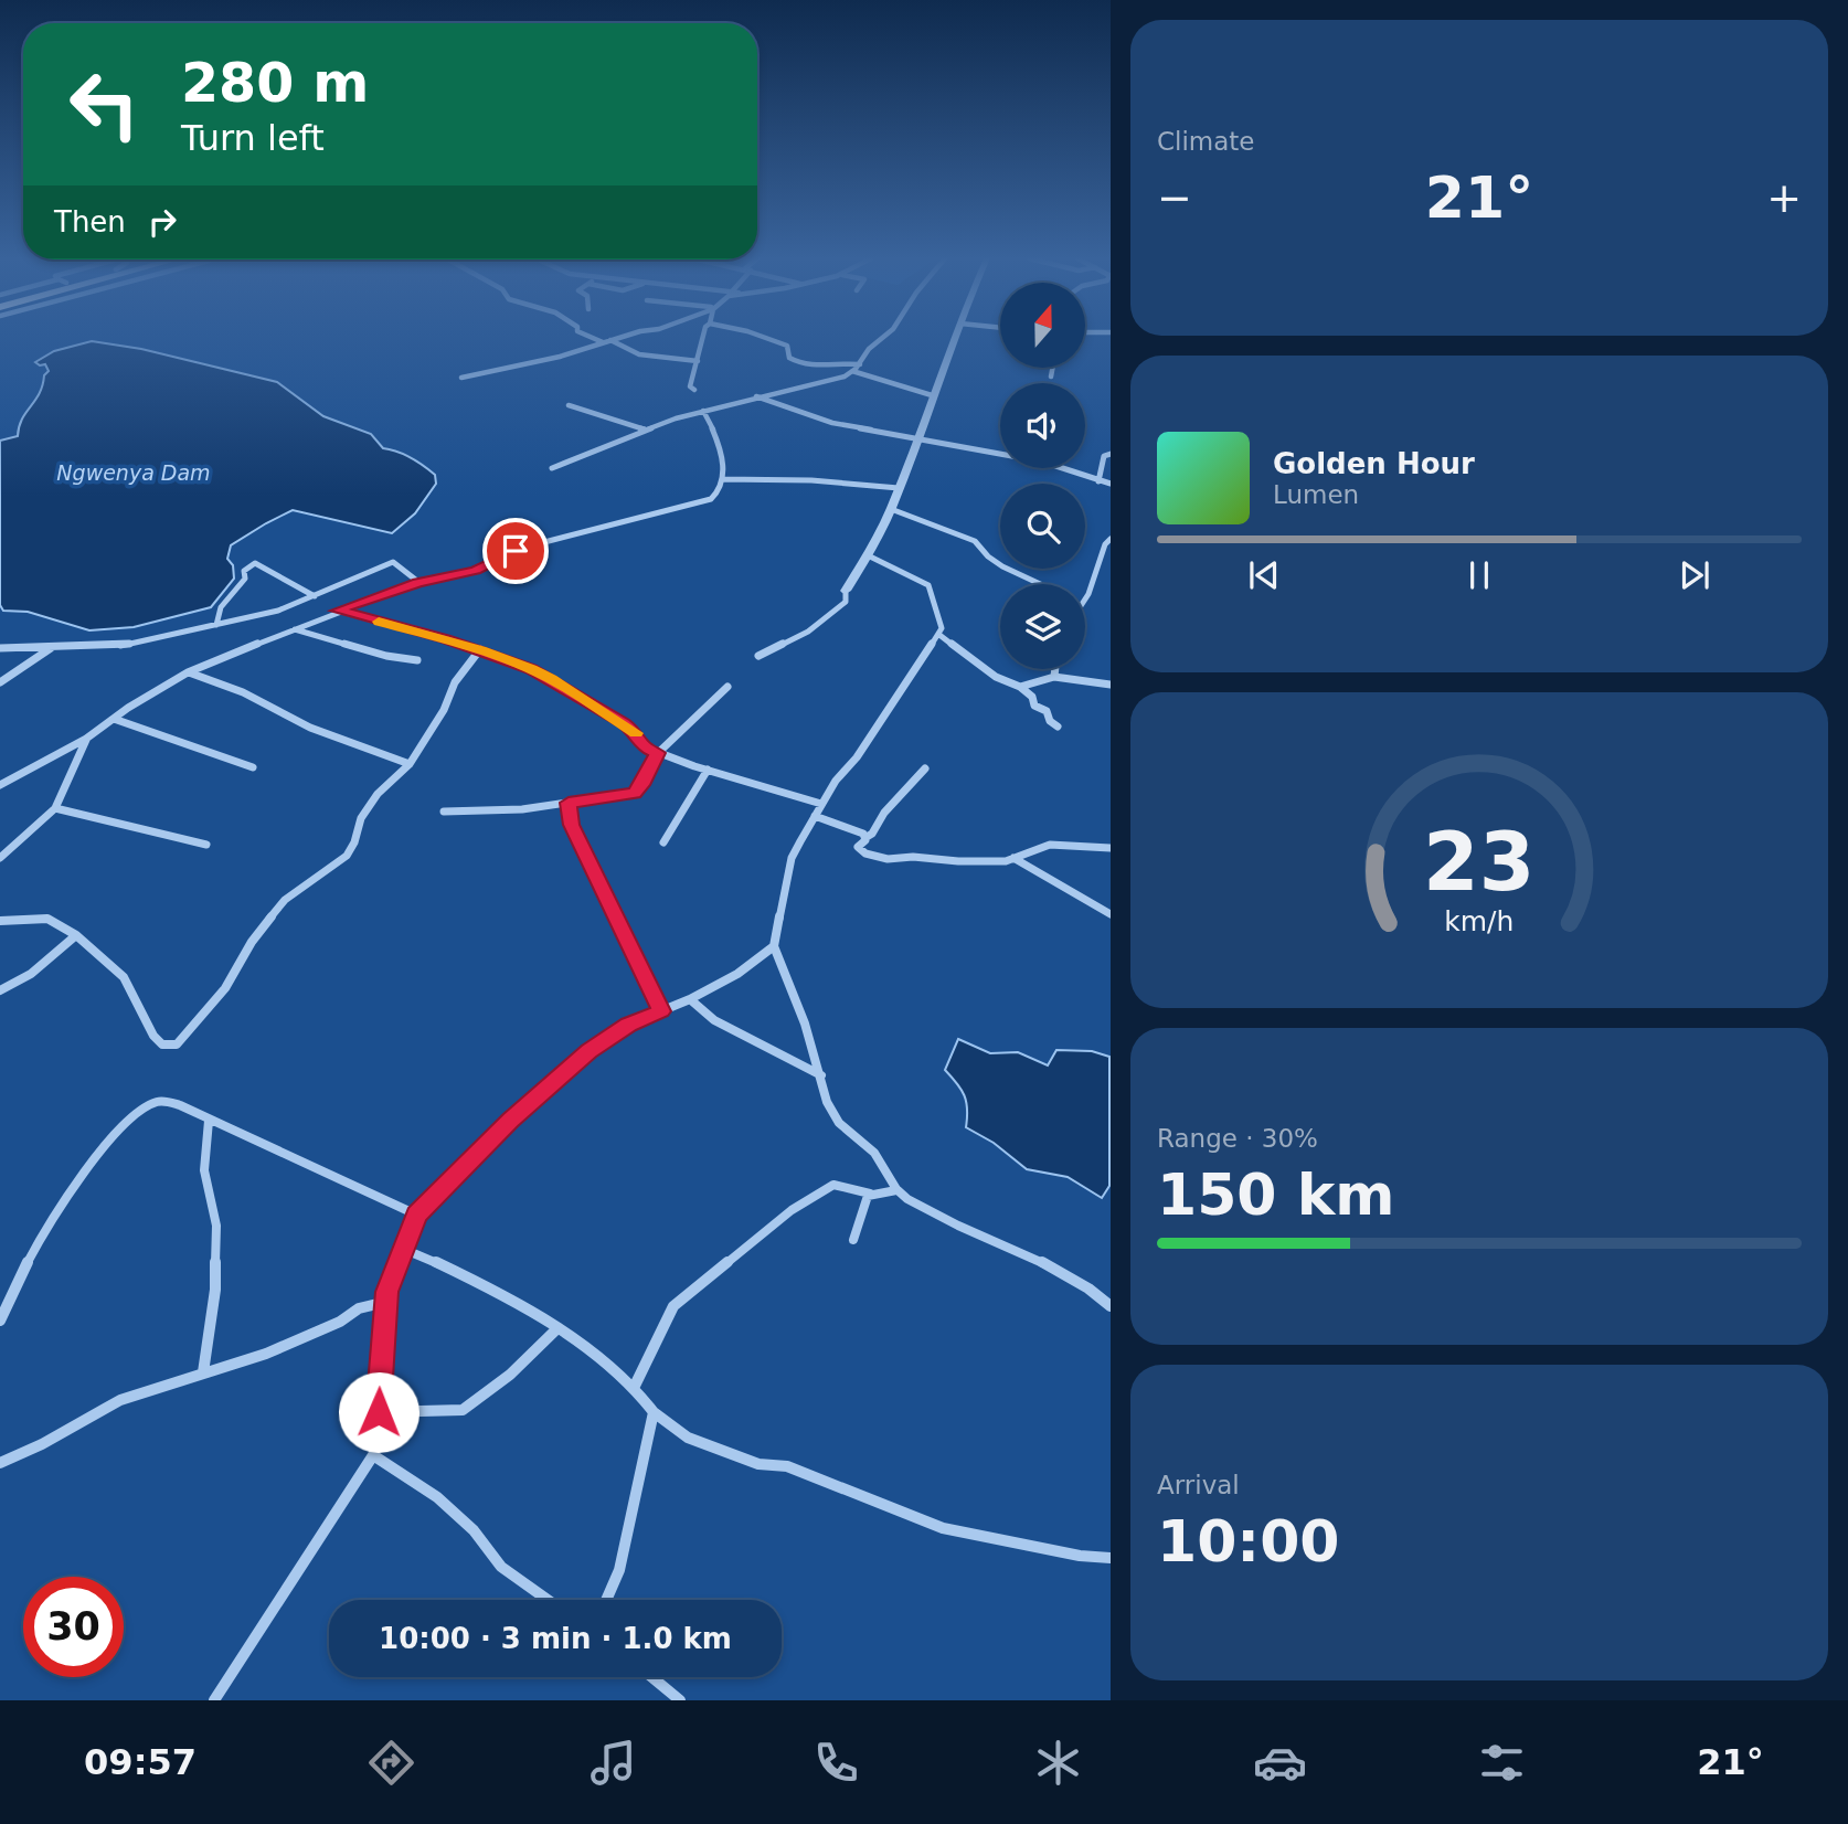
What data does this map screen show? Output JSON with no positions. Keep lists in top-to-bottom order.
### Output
{
  "water": ["Ngwenya Dam"],
  "north": "top",
  "page": {
    "tile": [
      "Climate",
      ["Range · 30%", "150 km"],
      ["Arrival", "10:00"]
    ],
    "turn": ["280 m", "Turn left"],
    "heat": ["−", "21°", "+"],
    "then": "Then",
    "song": ["Golden Hour", "Lumen"],
    "limit": "30",
    "trip": "10:00 · 3 min · 1.0 km",
    "tabs": ["09:57", "21°"],
    "gauge": ["23", "km/h"]
  }
}
